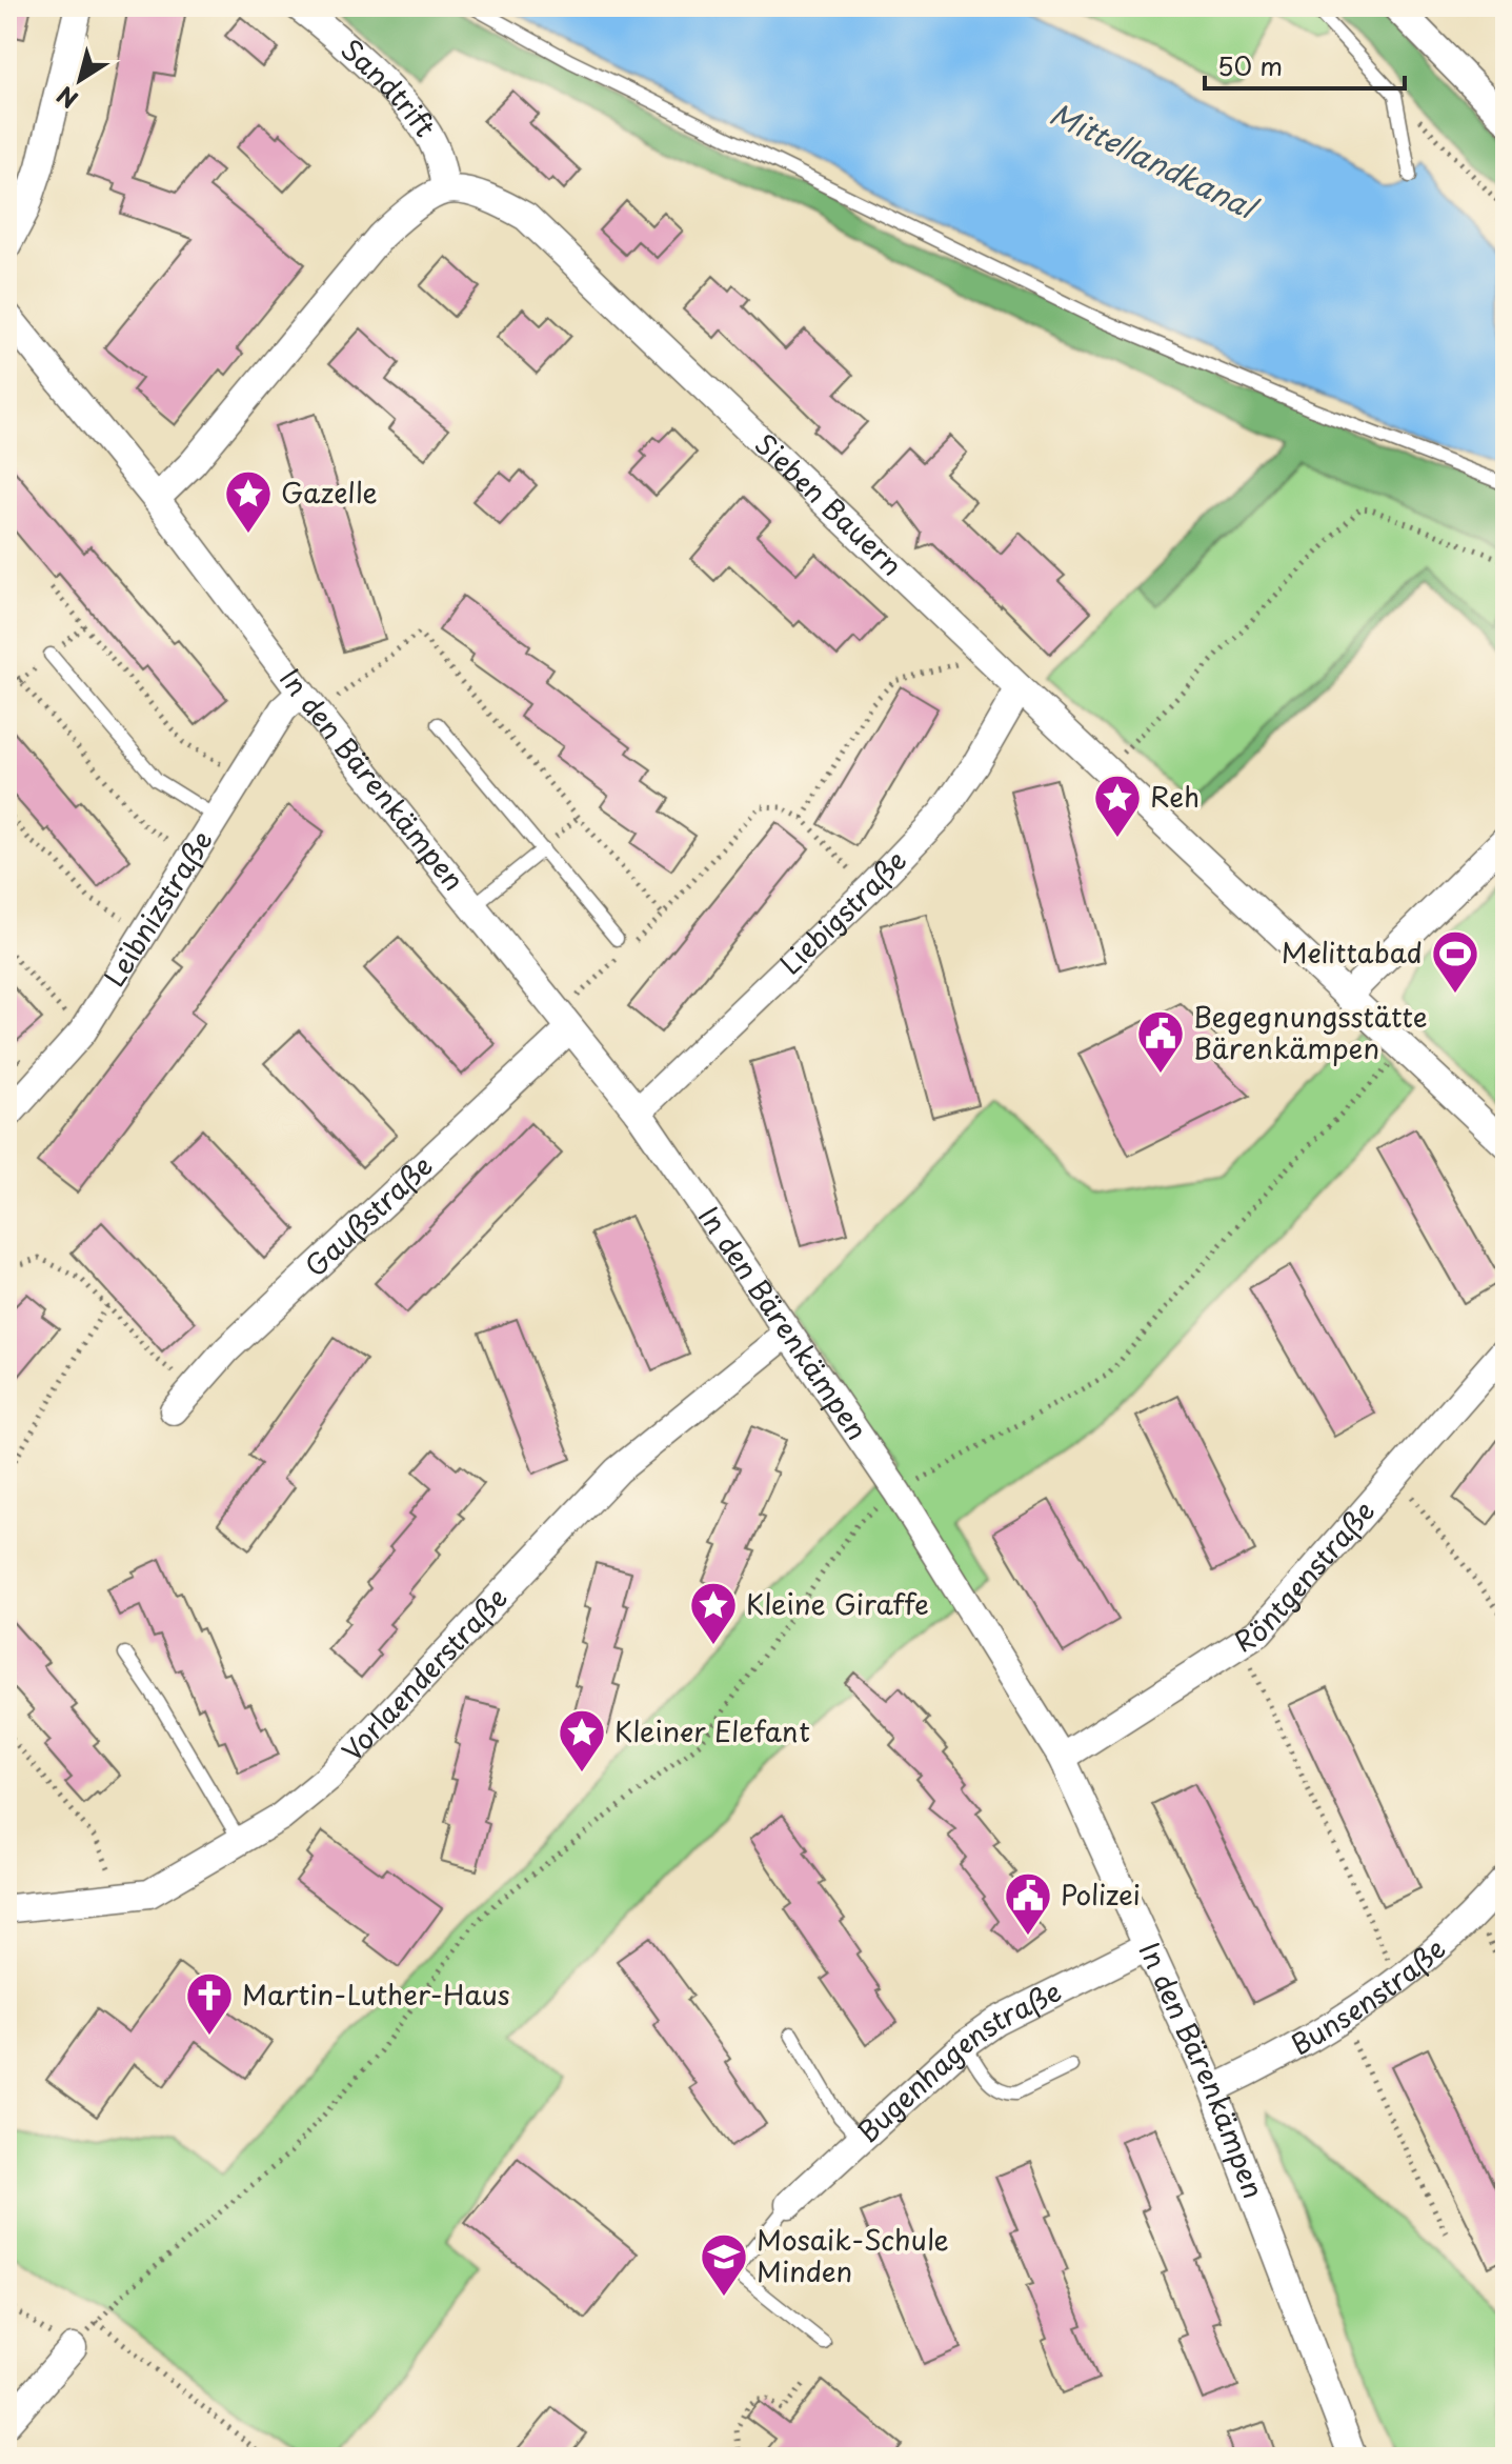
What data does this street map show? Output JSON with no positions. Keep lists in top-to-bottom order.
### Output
{
  "streets": {
    "street": [
      "Sandtrift",
      "Sieben Bauern",
      "In den Bärenkämpen",
      "Leibnizstraße",
      "Liebigstraße",
      "Gaußstraße",
      "Röntgenstraße",
      "Vorlaenderstraße",
      "Bunsenstraße",
      "Bugenhagenstraße"
    ]
  },
  "crossings": [
    ["Sandtrift", "Sieben Bauern"],
    ["Sieben Bauern", "Liebigstraße"],
    ["In den Bärenkämpen", "Leibnizstraße"],
    ["In den Bärenkämpen", "Liebigstraße"],
    ["In den Bärenkämpen", "Gaußstraße"],
    ["In den Bärenkämpen", "Röntgenstraße"],
    ["In den Bärenkämpen", "Vorlaenderstraße"],
    ["In den Bärenkämpen", "Bunsenstraße"],
    ["In den Bärenkämpen", "Bugenhagenstraße"]
  ],
  "water": ["Mittellandkanal"],
  "places": {
    "place": [
      "Gazelle",
      "Reh",
      "Kleine Giraffe",
      "Kleiner Elefant"
    ],
    "sports": ["Melittabad"],
    "public building": ["Begegnungsstätte Bärenkämpen", "Polizei"],
    "church": ["Martin-Luther-Haus"],
    "school or university": ["Mosaik-Schule Minden"]
  },
  "scale_bar": "50 m",
  "north": "bottom left"
}
